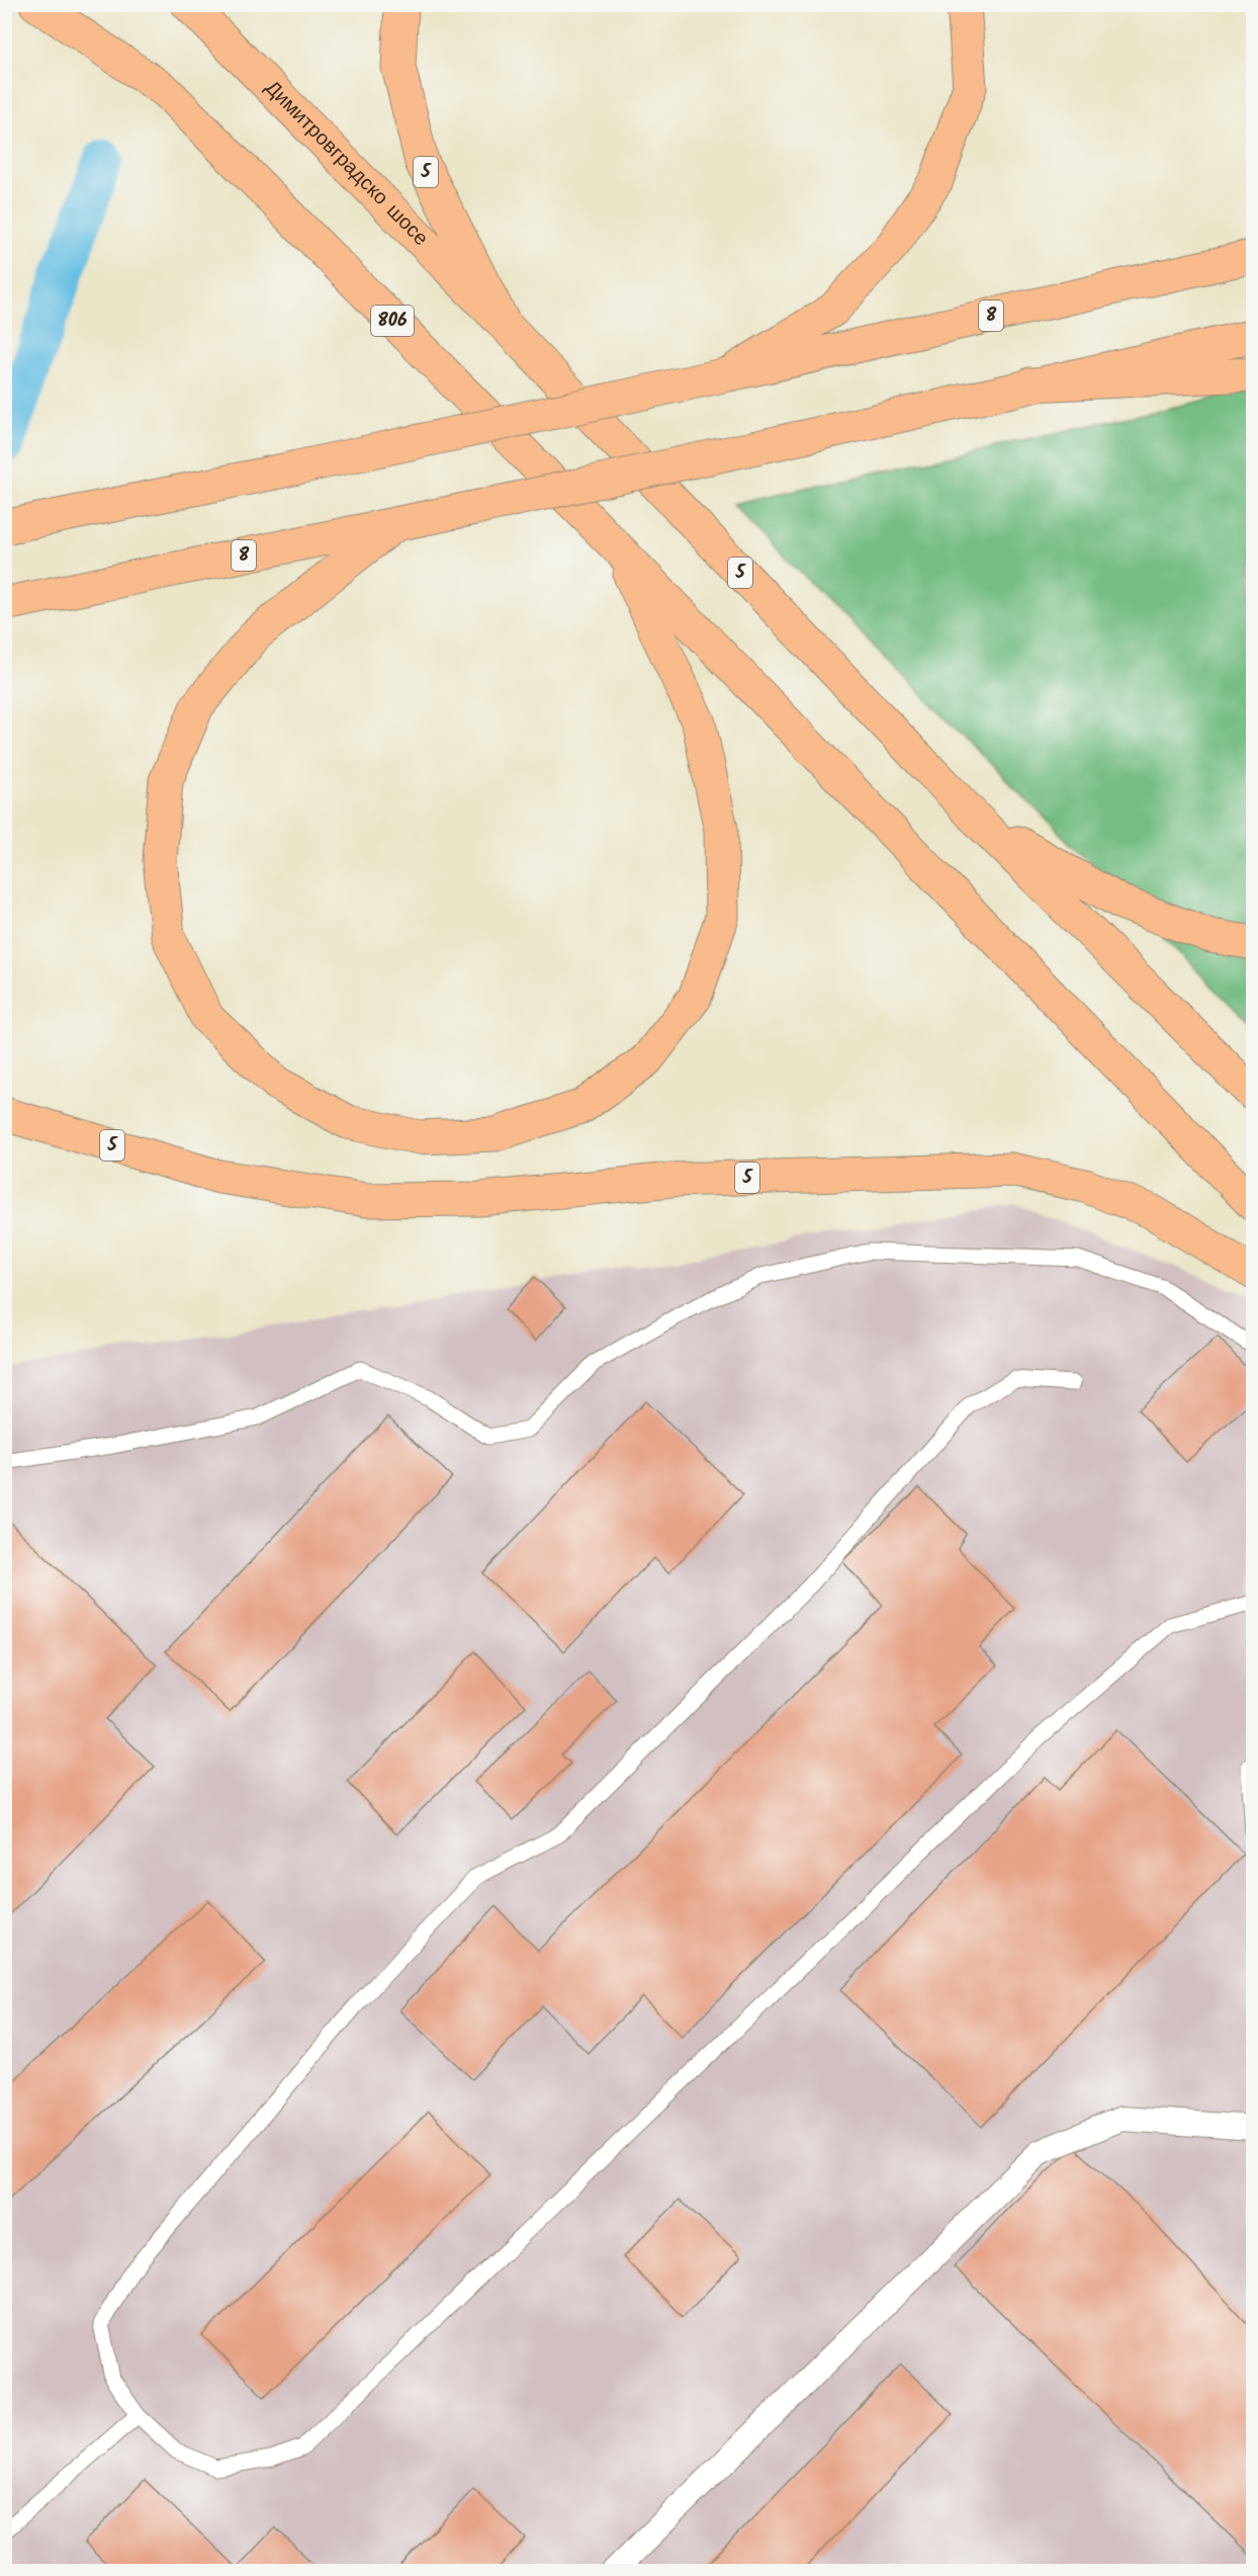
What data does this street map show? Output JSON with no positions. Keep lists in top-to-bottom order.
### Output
{
  "streets": {
    "main road": [
      "Димитровградско шосе",
      "5",
      "8",
      "806"
    ]
  },
  "crossings": [
    ["Димитровградско шосе", "5"]
  ]
}
